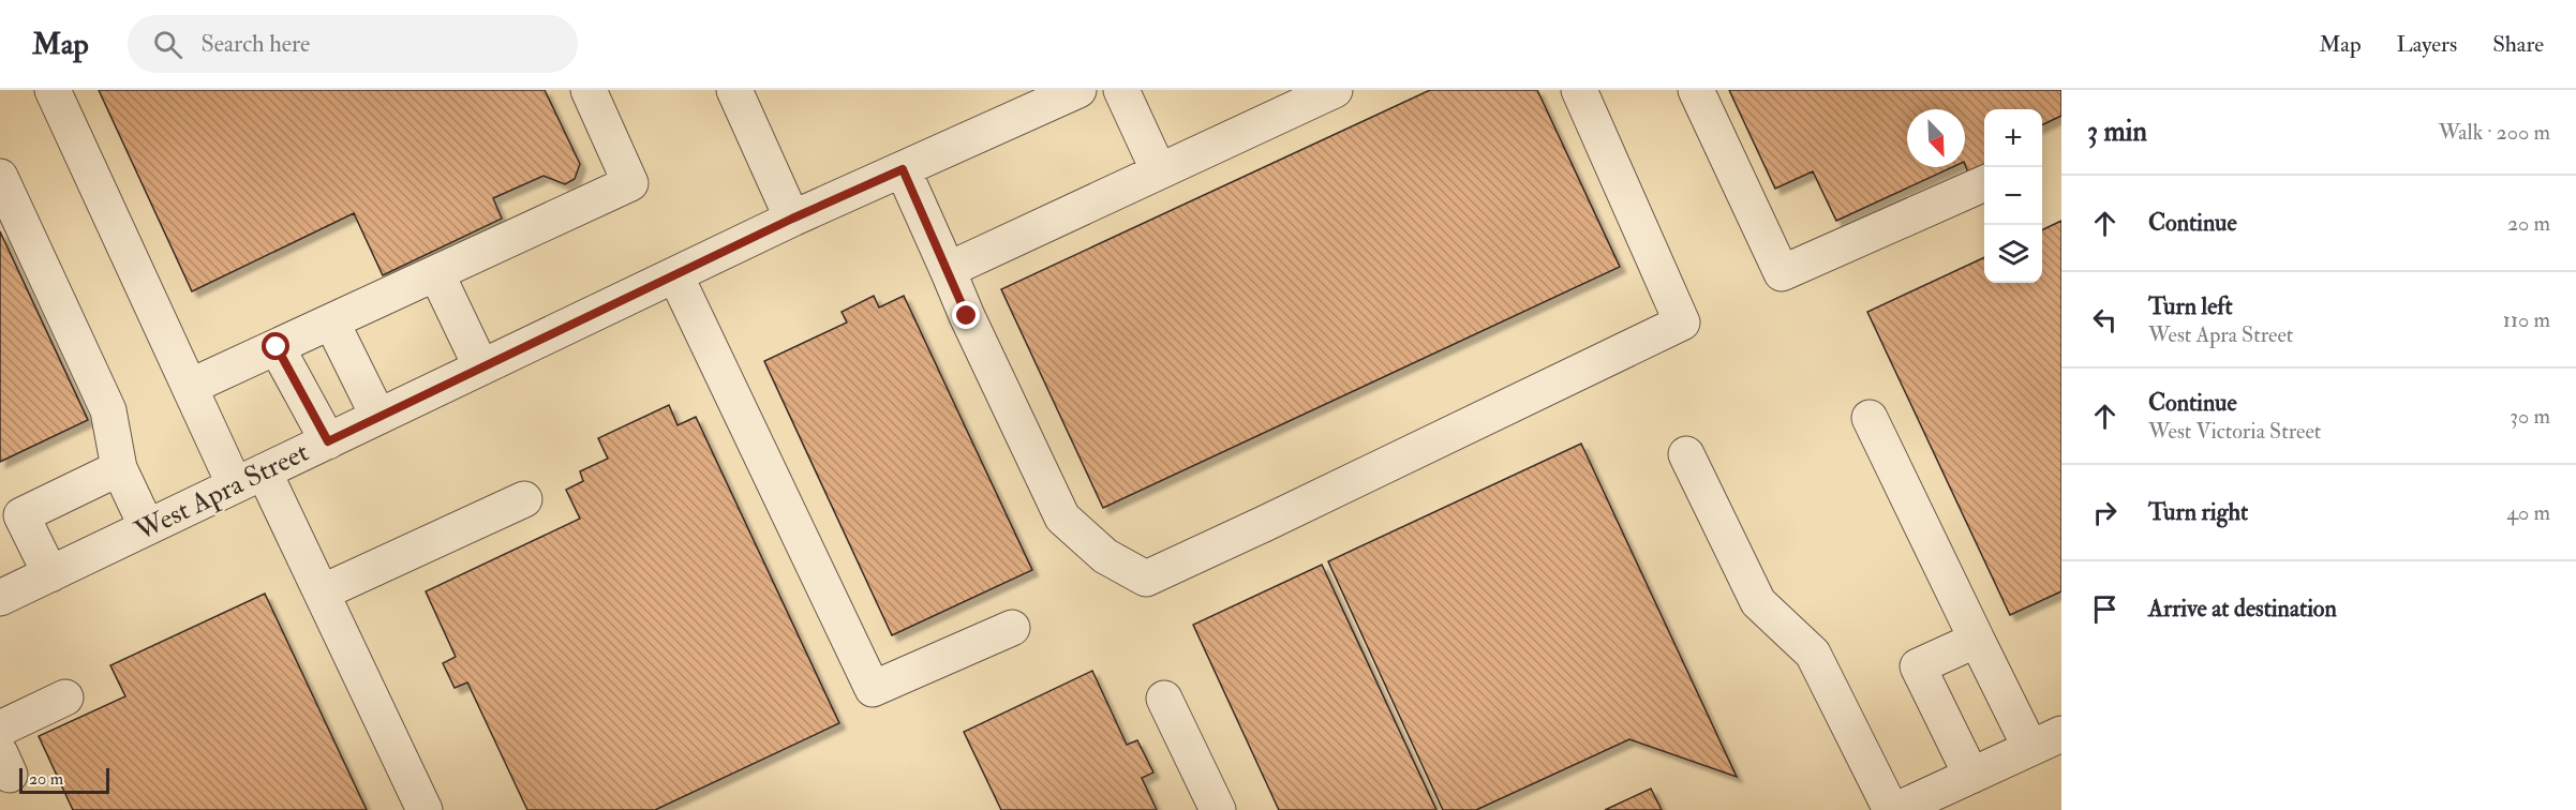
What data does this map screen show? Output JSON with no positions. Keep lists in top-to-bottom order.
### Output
{
  "streets": {
    "street": ["West Apra Street"]
  },
  "scale_bar": "20 m",
  "north": "bottom right",
  "page": {
    "header": "Map",
    "search": "Search here",
    "nav": ["Map", "Layers", "Share"],
    "heading": ["3 min", "Walk · 200 m"],
    "map_buttons": ["+", "−"],
    "list": [
      ["Continue", "20 m"],
      ["Turn left", "West Apra Street", "110 m"],
      ["Continue", "West Victoria Street", "30 m"],
      ["Turn right", "40 m"],
      "Arrive at destination"
    ],
    "scale": "20 m"
  }
}
